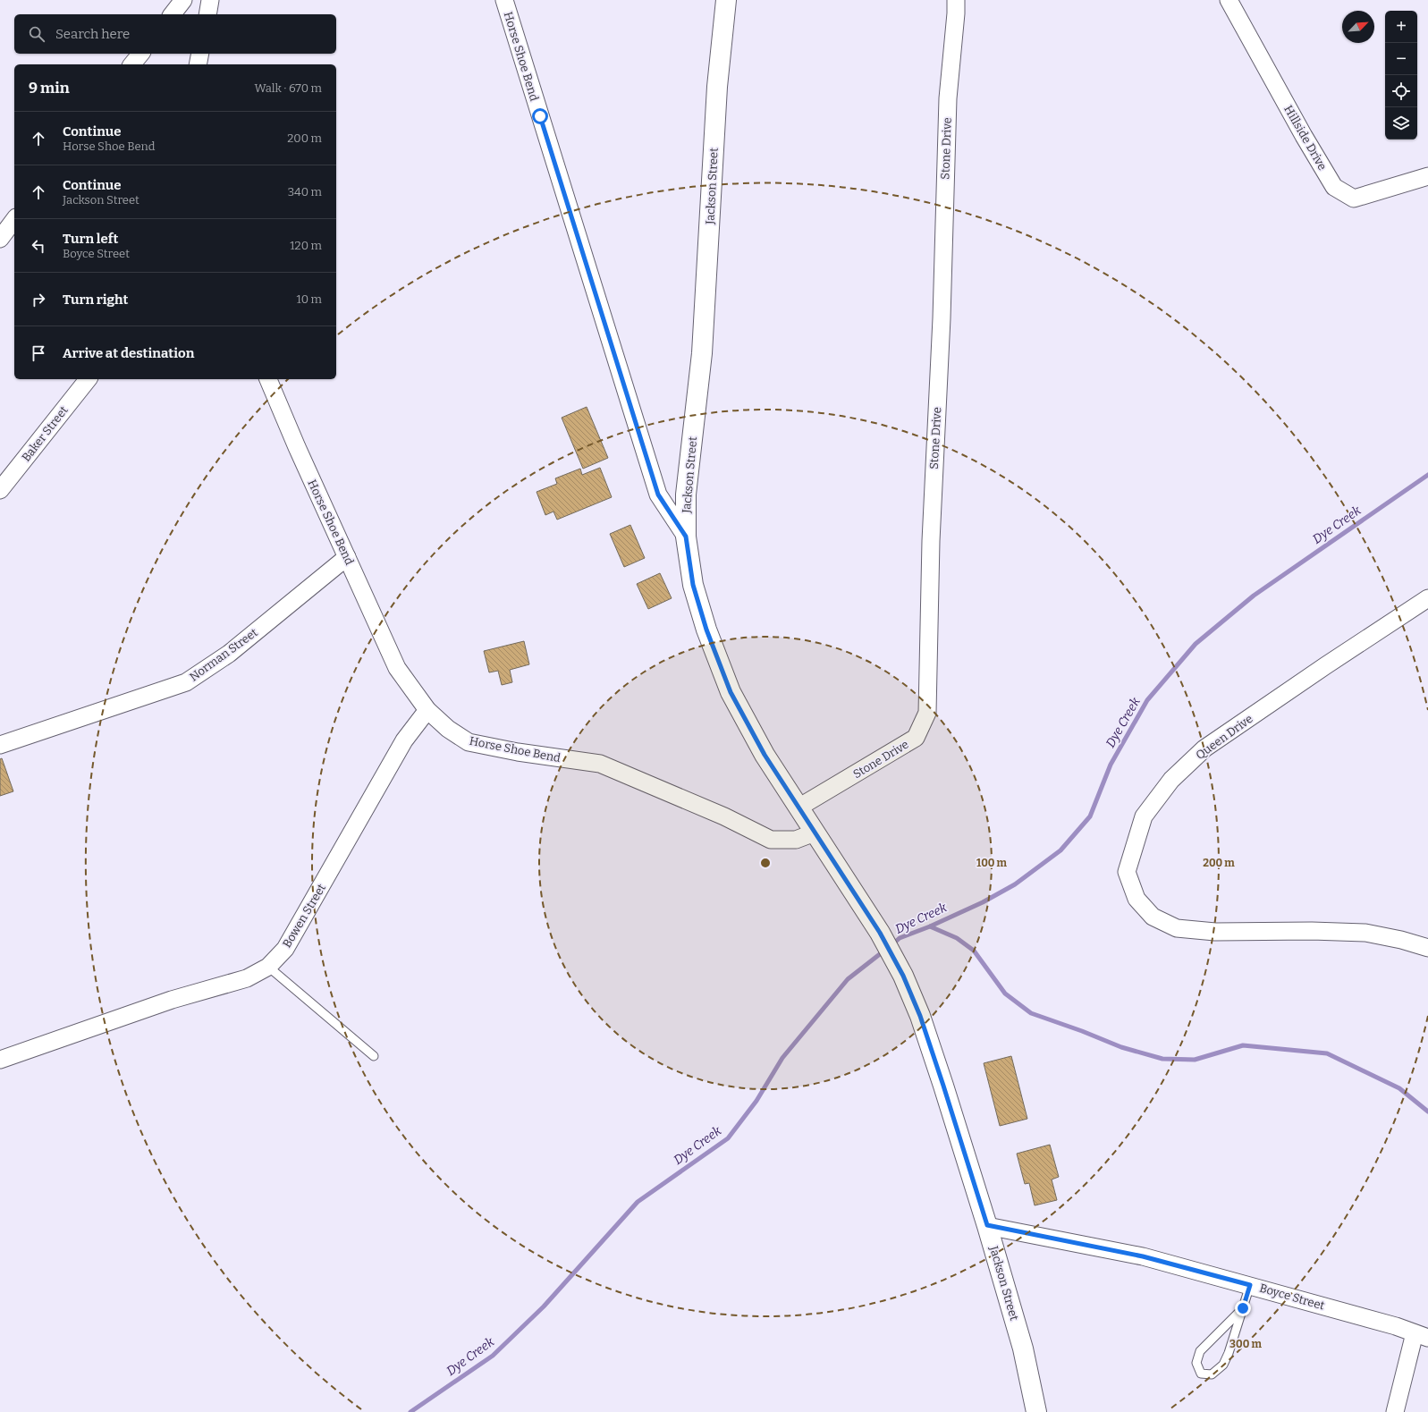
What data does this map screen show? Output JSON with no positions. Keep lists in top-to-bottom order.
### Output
{
  "streets": {
    "street": [
      "Horse Shoe Bend",
      "Hillside Drive",
      "Stone Drive",
      "Jackson Street",
      "Baker Street",
      "Norman Street",
      "Queen Drive",
      "Bowen Street",
      "Boyce Street"
    ]
  },
  "crossings": [
    ["Horse Shoe Bend", "Jackson Street"],
    ["Horse Shoe Bend", "Norman Street"],
    ["Horse Shoe Bend", "Bowen Street"],
    ["Stone Drive", "Jackson Street"],
    ["Jackson Street", "Boyce Street"]
  ],
  "water": ["Dye Creek"],
  "north": "top right",
  "page": {
    "map_buttons": ["+", "−"],
    "search": "Search here",
    "heading": ["9 min", "Walk · 670 m"],
    "list": [
      ["Continue", "Horse Shoe Bend", "200 m"],
      ["Continue", "Jackson Street", "340 m"],
      ["Turn left", "Boyce Street", "120 m"],
      ["Turn right", "10 m"],
      "Arrive at destination"
    ]
  },
  "rings": ["100 m", "200 m", "300 m"]
}
